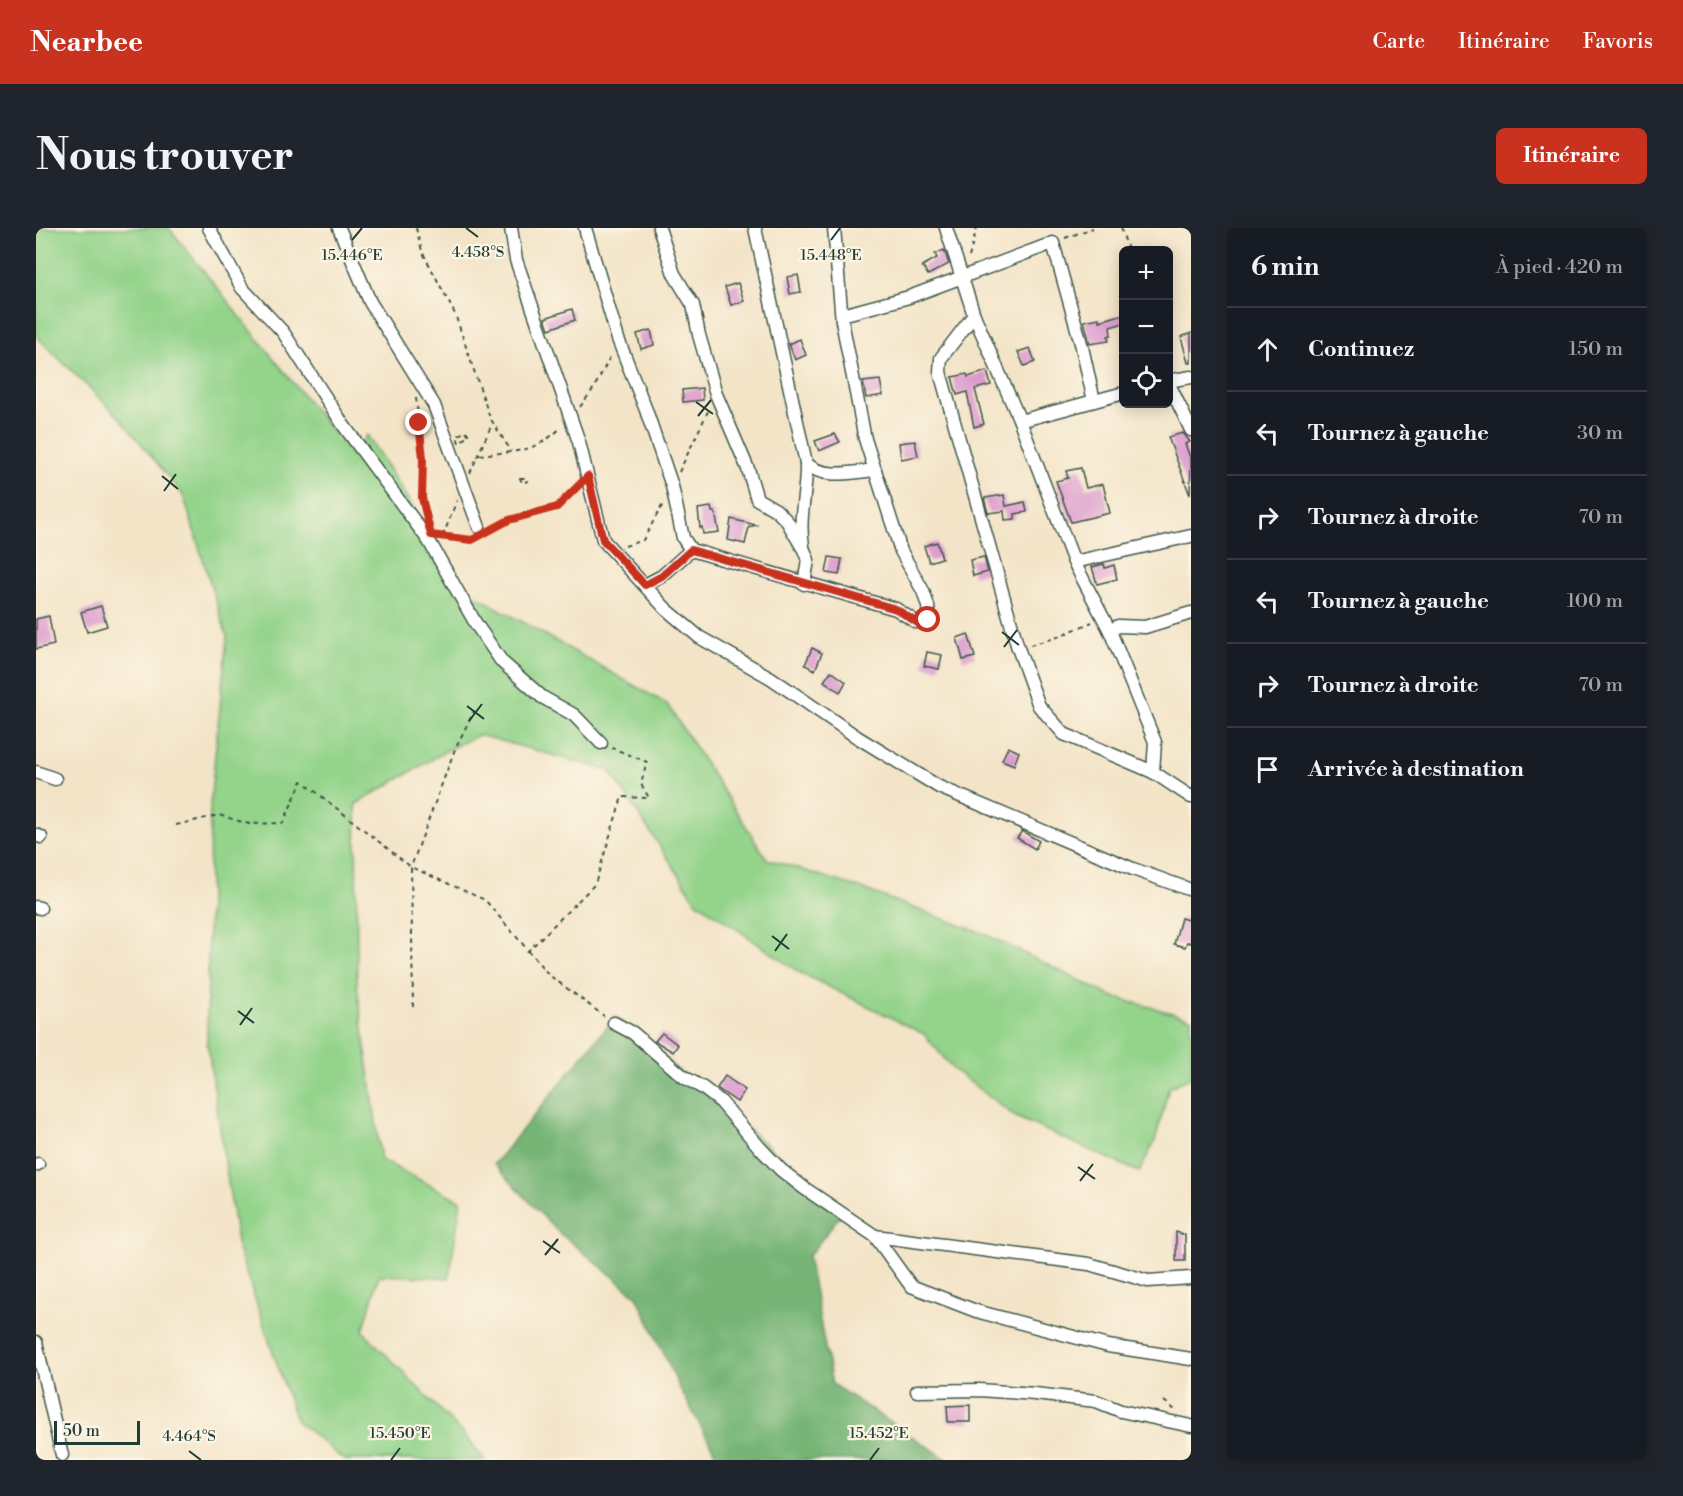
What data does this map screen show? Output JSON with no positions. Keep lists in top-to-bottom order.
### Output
{
  "scale_bar": "50 m",
  "page": {
    "header": "Nearbee",
    "nav": ["Carte", "Itinéraire", "Favoris"],
    "buttons": "Itinéraire",
    "title": "Nous trouver",
    "heading": ["6 min", "À pied · 420 m"],
    "map_buttons": ["+", "−"],
    "list": [
      ["Continuez", "150 m"],
      ["Tournez à gauche", "30 m"],
      ["Tournez à droite", "70 m"],
      ["Tournez à gauche", "100 m"],
      ["Tournez à droite", "70 m"],
      "Arrivée à destination"
    ],
    "scale": "50 m"
  },
  "coordinates": [
    "4.458°S",
    "15.446°E",
    "15.448°E",
    "15.450°E",
    "15.452°E",
    "4.464°S"
  ]
}
